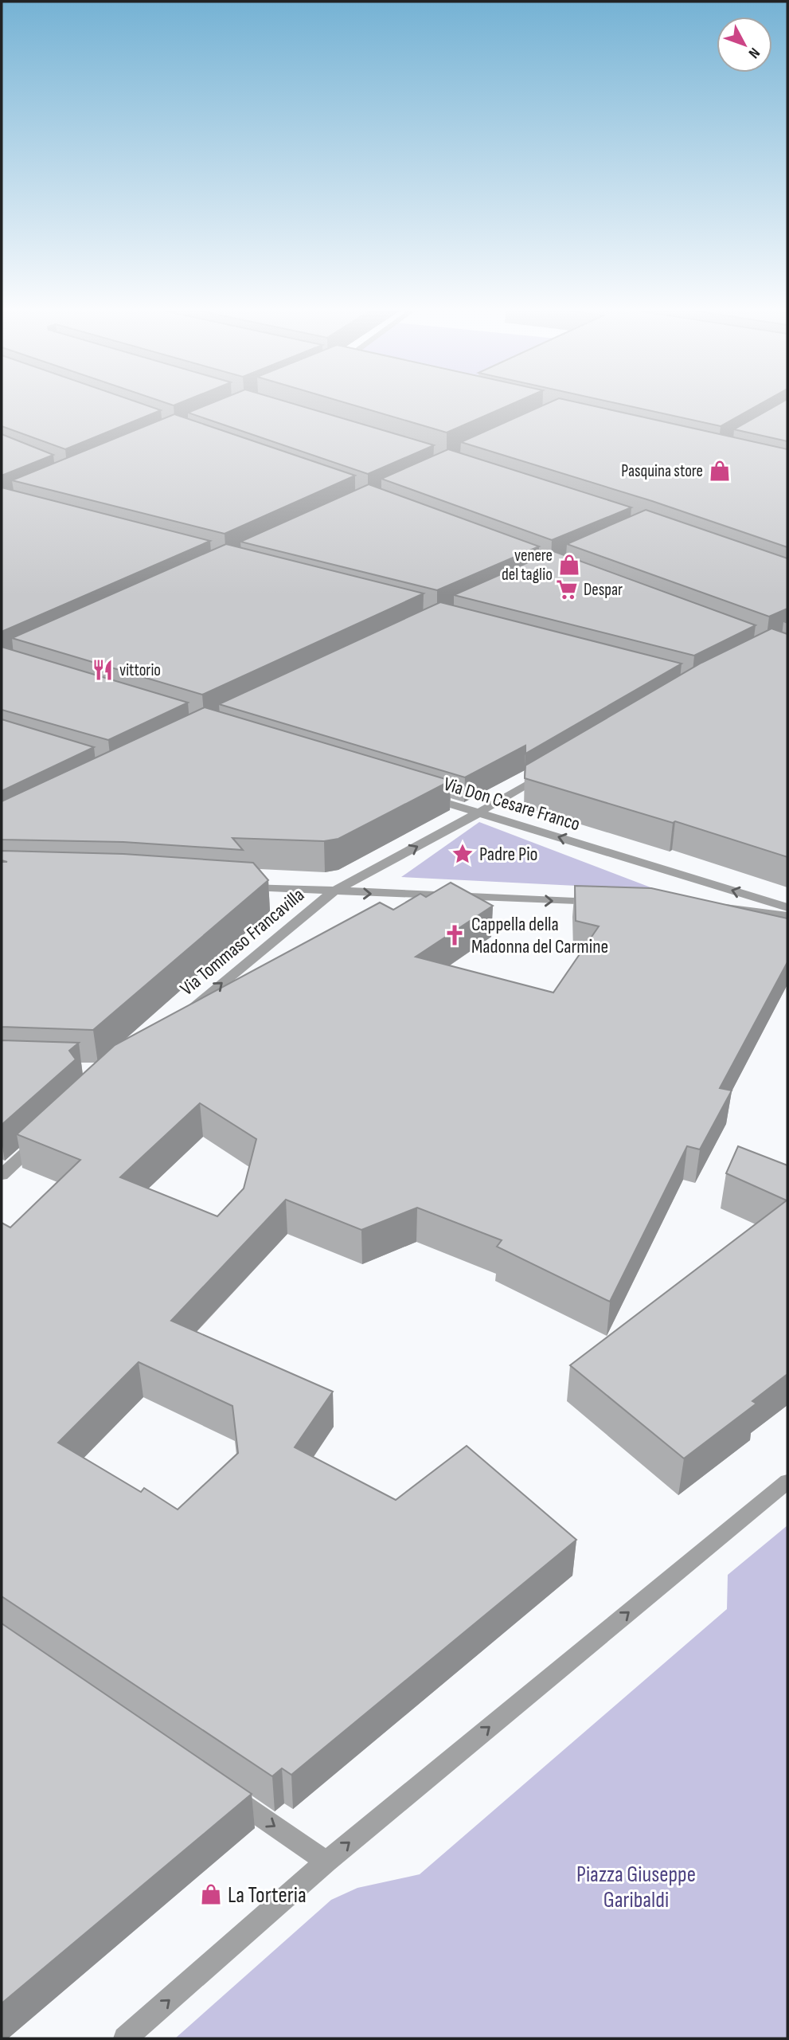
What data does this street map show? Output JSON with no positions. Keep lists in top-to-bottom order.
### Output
{
  "streets": {
    "street": ["Via Don Cesare Franco", "Via Tommaso Francavilla"]
  },
  "crossings": [
    ["Via Don Cesare Franco", "Via Tommaso Francavilla"]
  ],
  "one_way": ["Via Tommaso Francavilla"],
  "parks": ["Piazza Giuseppe Garibaldi"],
  "places": {
    "shop": ["Pasquina store", "venere del taglio", "La Torteria"],
    "supermarket": ["Despar"],
    "restaurant": ["vittorio"],
    "place": ["Padre Pio"],
    "church": ["Cappella della Madonna del Carmine"]
  },
  "north": "bottom right"
}
